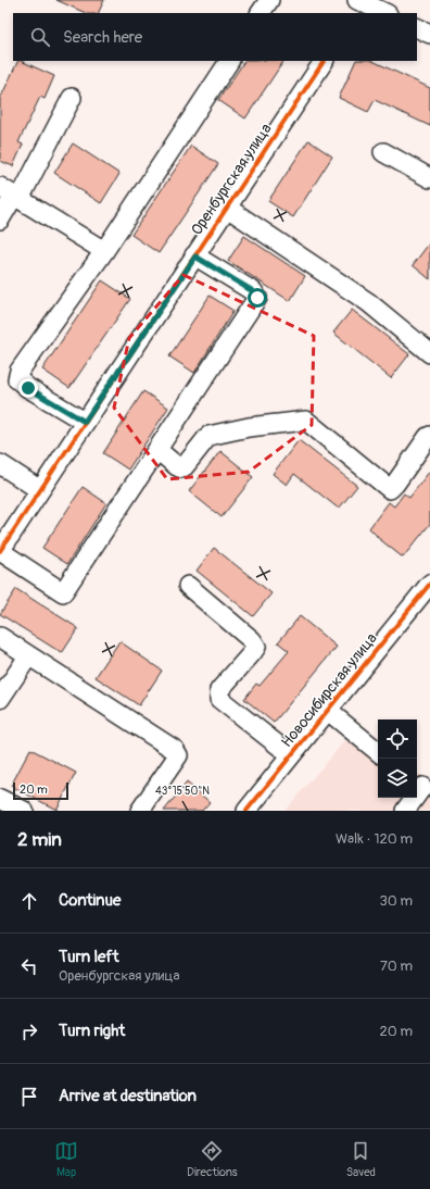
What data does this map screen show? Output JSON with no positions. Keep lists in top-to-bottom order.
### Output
{
  "streets": {
    "street": ["Оренбургская улица", "Новосибирская улица"]
  },
  "scale_bar": "20 m",
  "page": {
    "search": "Search here",
    "scale": "20 m",
    "heading": ["2 min", "Walk · 120 m"],
    "list": [
      ["Continue", "30 m"],
      ["Turn left", "Оренбургская улица", "70 m"],
      ["Turn right", "20 m"],
      "Arrive at destination"
    ],
    "nav": ["Map", "Directions", "Saved"]
  },
  "coordinates": ["43°15'50\"N"]
}
